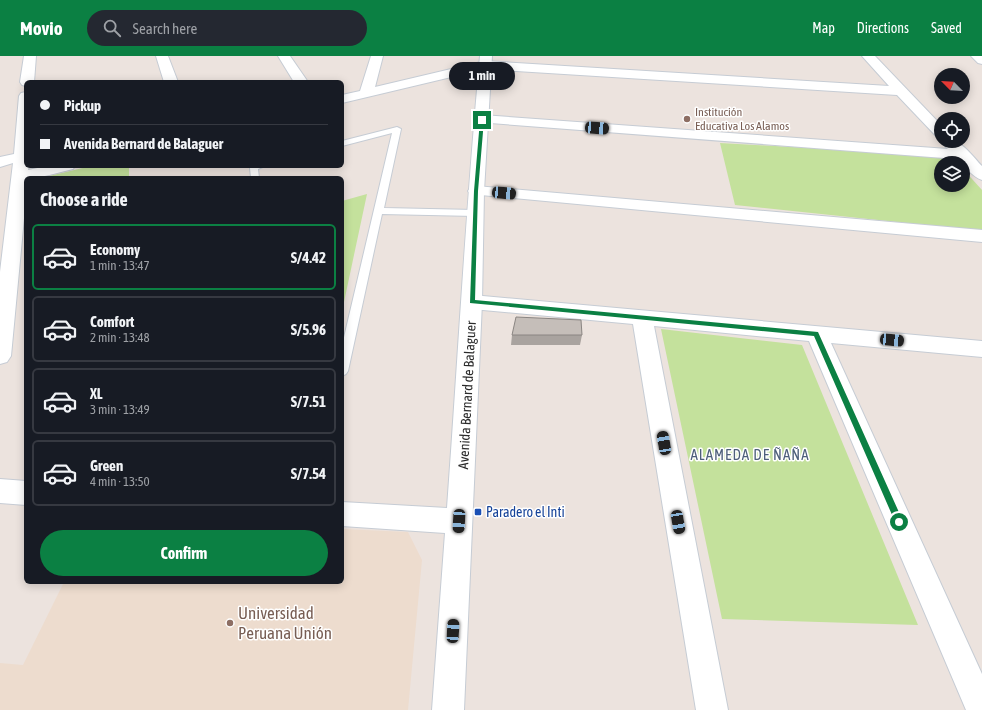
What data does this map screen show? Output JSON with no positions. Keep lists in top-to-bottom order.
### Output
{
  "streets": {
    "street": ["Avenida Bernard de Balaguer"]
  },
  "districts": ["ALAMEDA DE ÑAÑA"],
  "places": {
    "other": ["Institución Educativa Los Alamos", "Universidad Peruana Unión"],
    "transit": ["Paradero el Inti"]
  },
  "north": "top left",
  "page": {
    "header": "Movio",
    "search": "Search here",
    "nav": ["Map", "Directions", "Saved"],
    "bubble": "1 min",
    "banner": ["Pickup", "Avenida Bernard de Balaguer"],
    "heading": "Choose a ride",
    "list": [
      {
        "name": "Economy",
        "note": "1 min · 13:47",
        "value": "S/4.42"
      },
      {
        "name": "Comfort",
        "note": "2 min · 13:48",
        "value": "S/5.96"
      },
      {
        "name": "XL",
        "note": "3 min · 13:49",
        "value": "S/7.51"
      },
      {
        "name": "Green",
        "note": "4 min · 13:50",
        "value": "S/7.54"
      }
    ],
    "buttons": "Confirm"
  }
}
